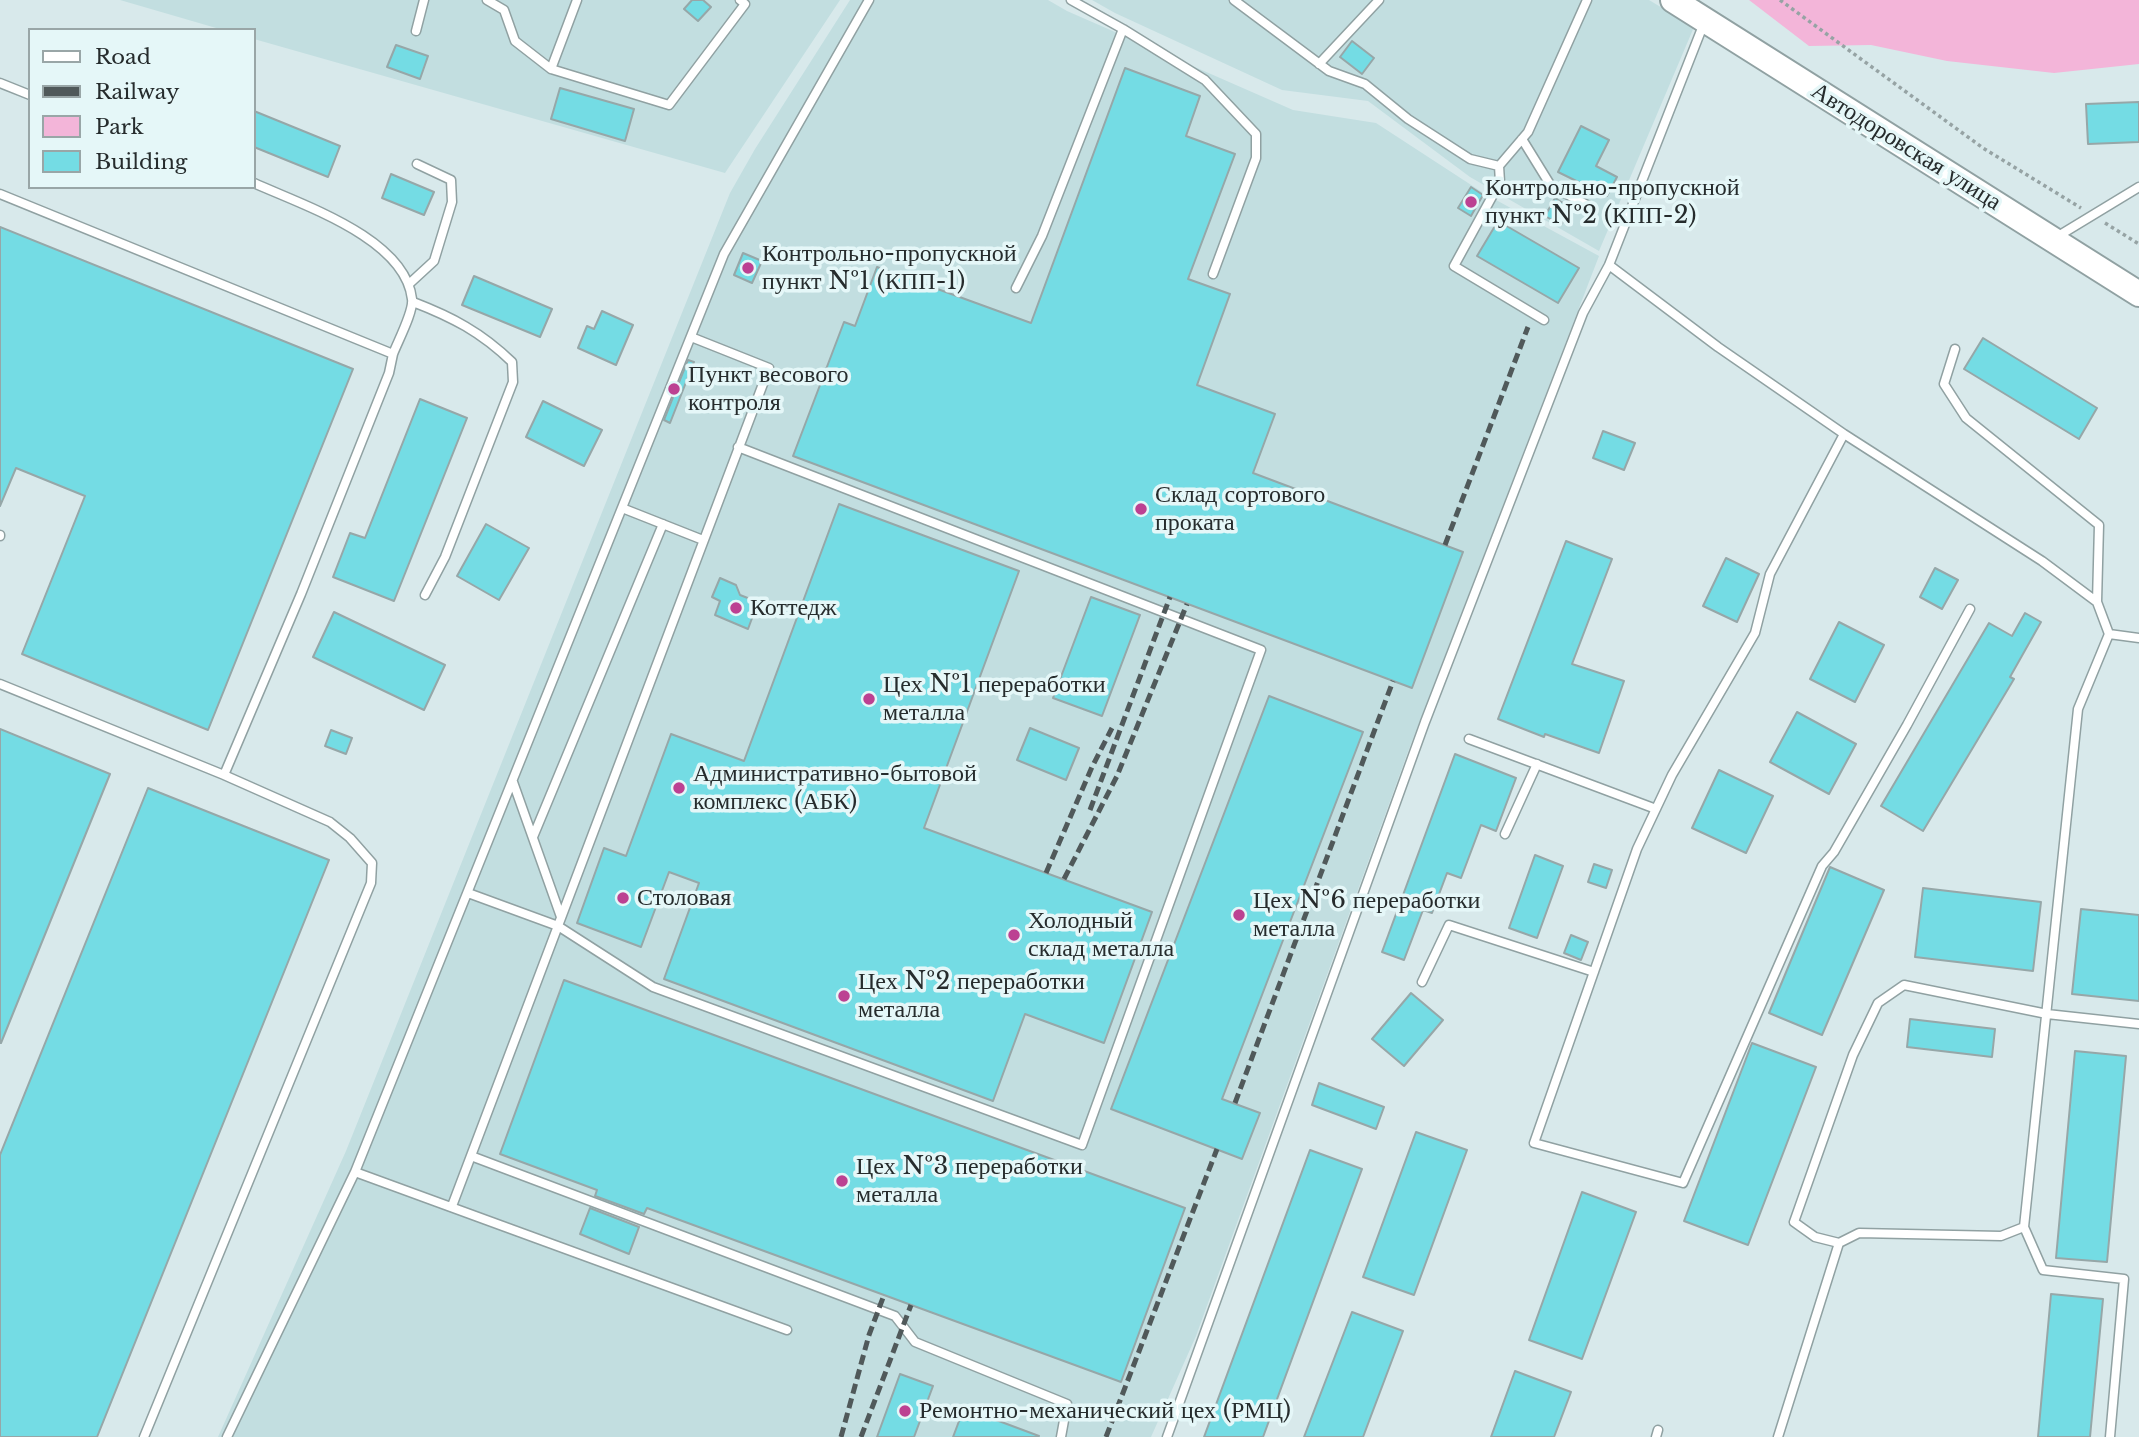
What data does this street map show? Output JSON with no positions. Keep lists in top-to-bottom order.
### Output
{
  "streets": {
    "main road": ["Автодоровская улица"]
  },
  "places": [
    "Контрольно-пропускной пункт №2 (КПП-2)",
    "Контрольно-пропускной пункт №1 (КПП-1)",
    "Пункт весового контроля",
    "Склад сортового проката",
    "Коттедж",
    "Цех №1 переработки металла",
    "Административно-бытовой комплекс (АБК)",
    "Столовая",
    "Цех №6 переработки металла",
    "Холодный склад металла",
    "Цех №2 переработки металла",
    "Цех №3 переработки металла",
    "Ремонтно-механический цех (РМЦ)"
  ],
  "legend": [
    "Road",
    "Railway",
    "Park",
    "Building"
  ]
}
